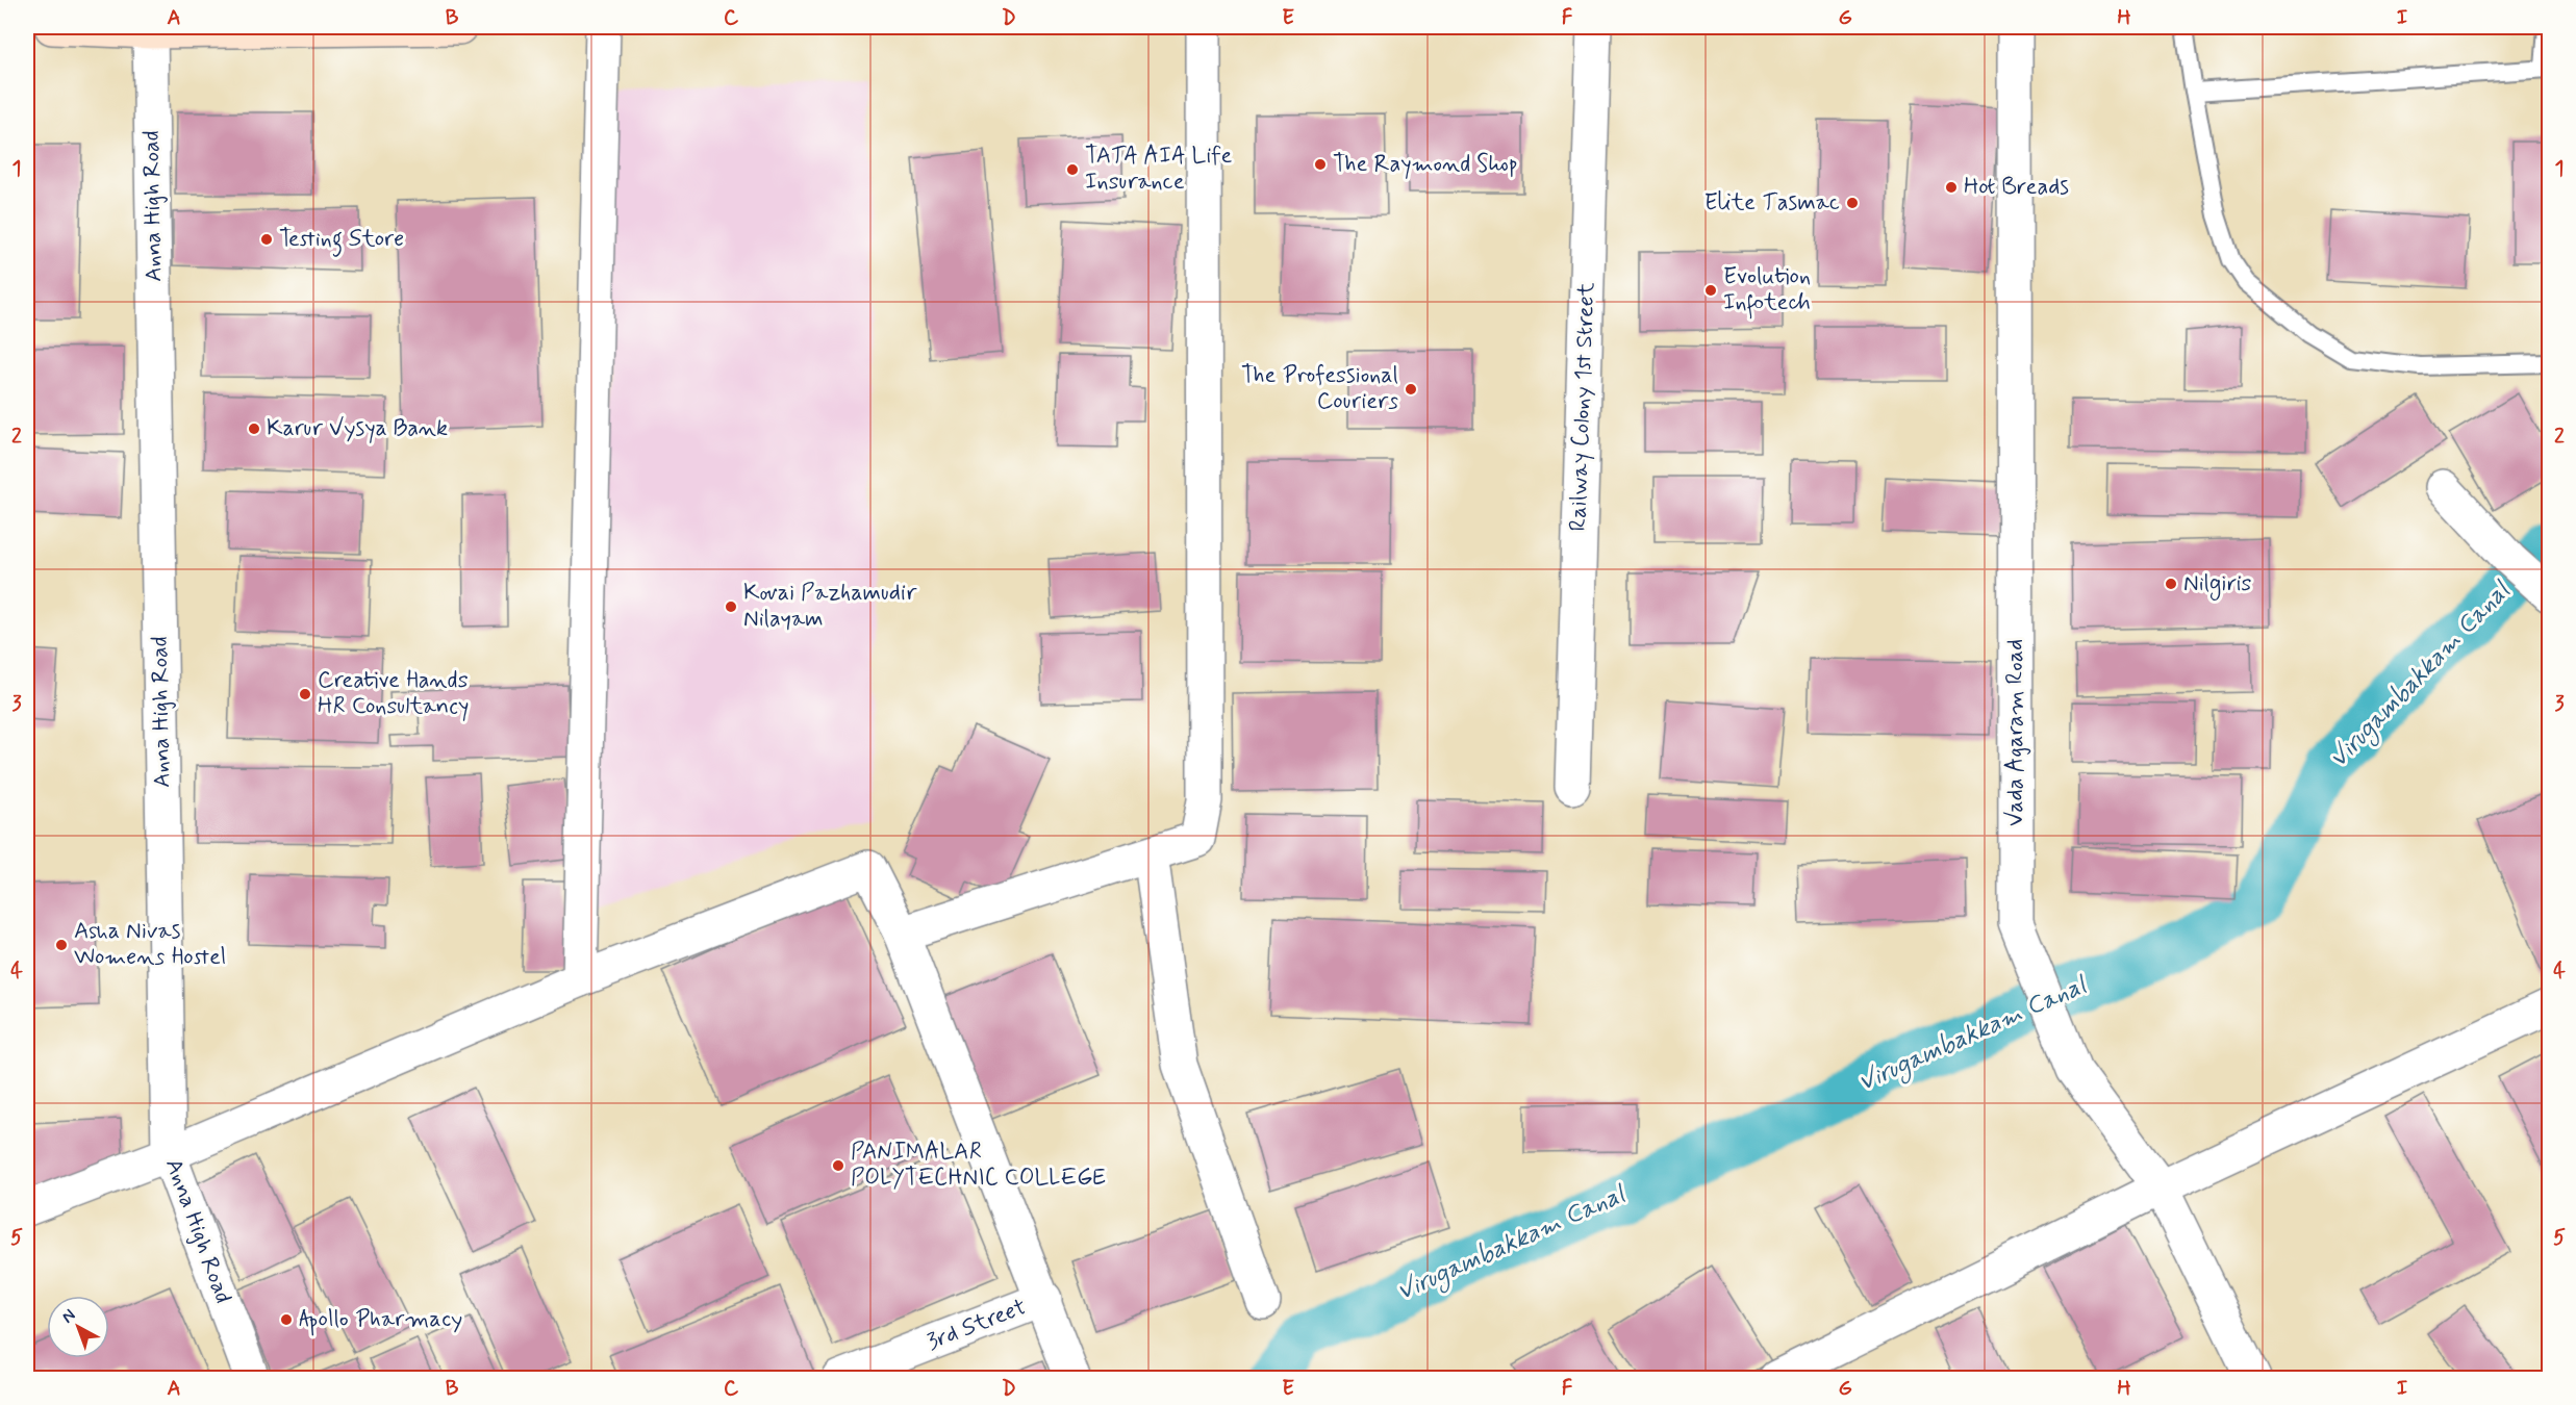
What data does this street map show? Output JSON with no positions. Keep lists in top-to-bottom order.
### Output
{
  "streets": {
    "street": [
      "Anna High Road",
      "Railway Colony 1st Street",
      "Vada Agaram Road",
      "3rd Street"
    ]
  },
  "water": ["Virugambakkam Canal"],
  "places": [
    "The Raymond Shop",
    "TATA AIA Life Insurance",
    "Hot Breads",
    "Elite Tasmac",
    "Testing Store",
    "Evolution Infotech",
    "The Professional Couriers",
    "Karur Vysya Bank",
    "Nilgiris",
    "Kovai Pazhamudir Nilayam",
    "Creative Hands HR Consultancy",
    "Asha Nivas Womens Hostel",
    "PANIMALAR POLYTECHNIC COLLEGE",
    "Apollo Pharmacy"
  ],
  "north": "top left",
  "grid": {
    "columns": [
      "A",
      "B",
      "C",
      "D",
      "E",
      "F",
      "G",
      "H",
      "I"
    ],
    "rows": [
      "1",
      "2",
      "3",
      "4",
      "5"
    ]
  }
}
